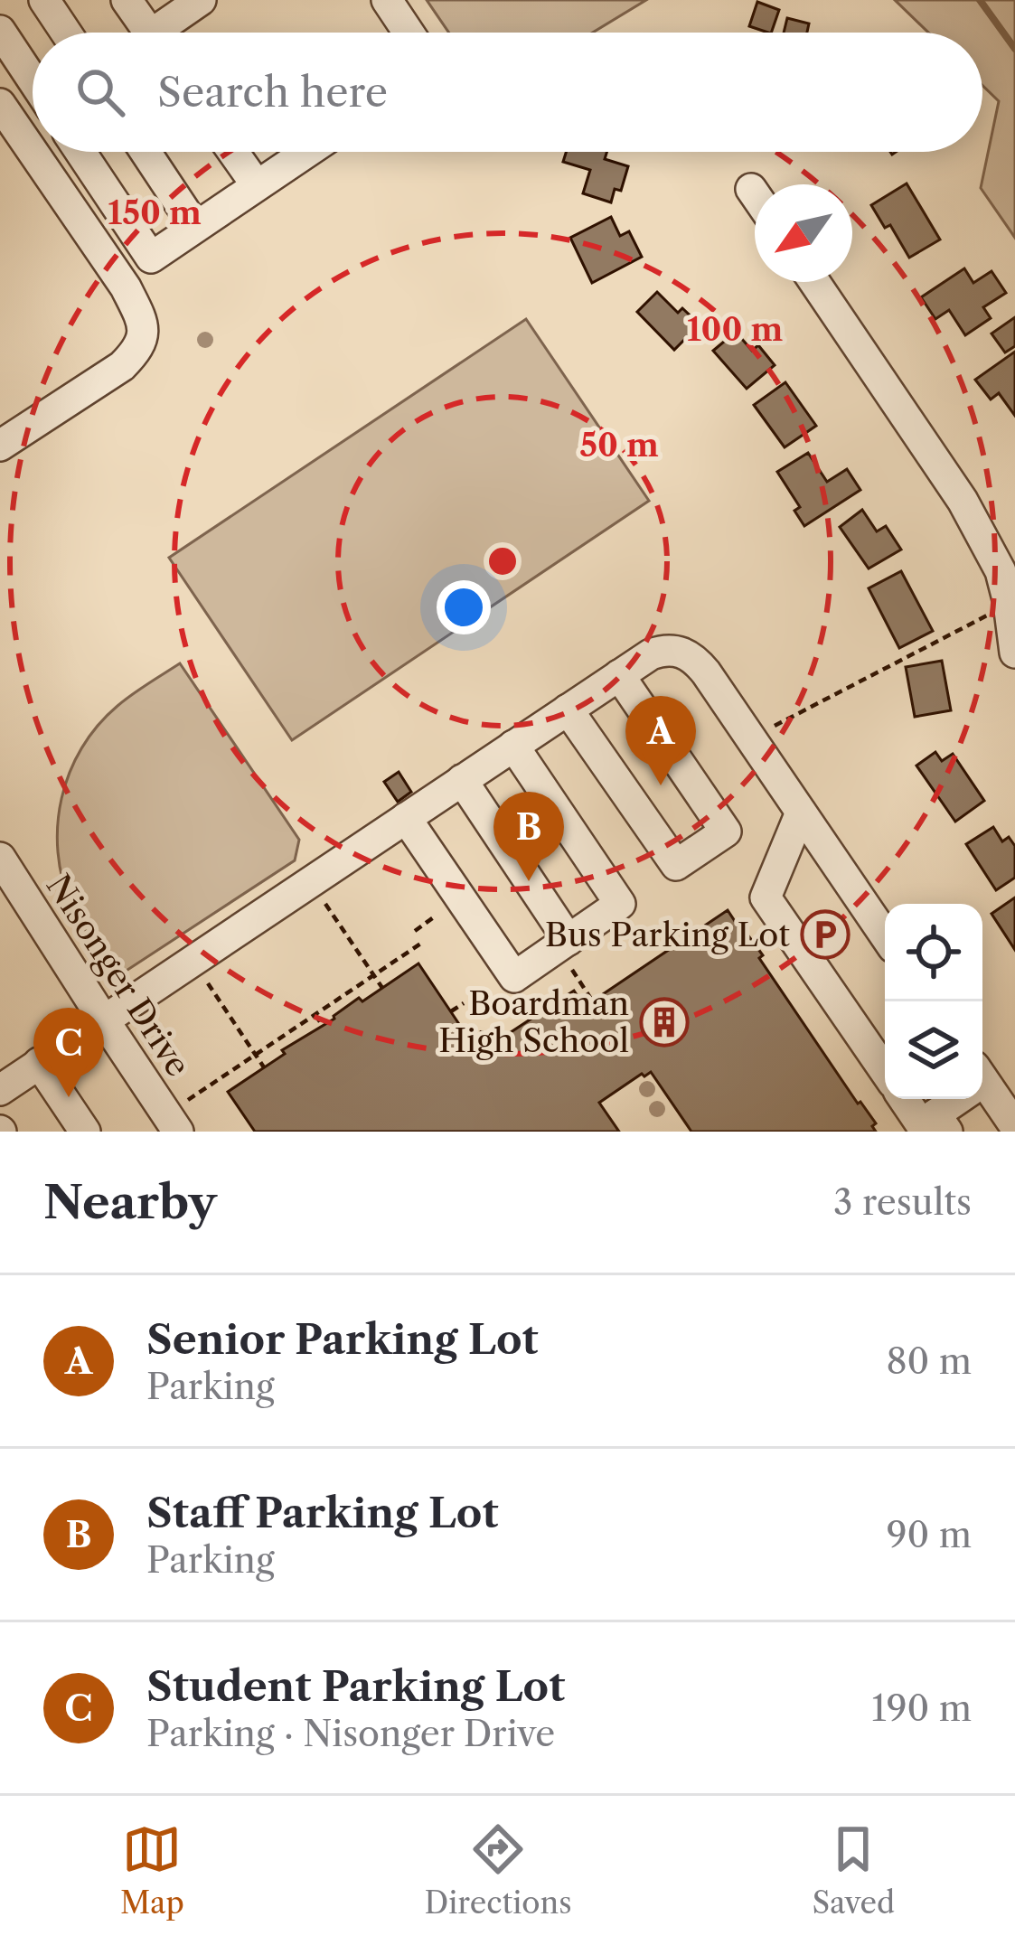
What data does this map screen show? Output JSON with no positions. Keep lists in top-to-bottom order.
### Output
{
  "streets": {
    "street": ["Nisonger Drive"]
  },
  "places": {
    "parking": ["Bus Parking Lot"],
    "building": ["Boardman High School"]
  },
  "north": "bottom left",
  "page": {
    "search": "Search here",
    "pins": ["A", "B", "C"],
    "heading": ["Nearby", "3 results"],
    "list": [
      {
        "mark": "A",
        "name": "Senior Parking Lot",
        "note": "Parking",
        "value": "80 m"
      },
      {
        "mark": "B",
        "name": "Staff Parking Lot",
        "note": "Parking",
        "value": "90 m"
      },
      {
        "mark": "C",
        "name": "Student Parking Lot",
        "note": "Parking · Nisonger Drive",
        "value": "190 m"
      }
    ],
    "nav": ["Map", "Directions", "Saved"]
  },
  "rings": ["150 m", "100 m", "50 m"]
}
